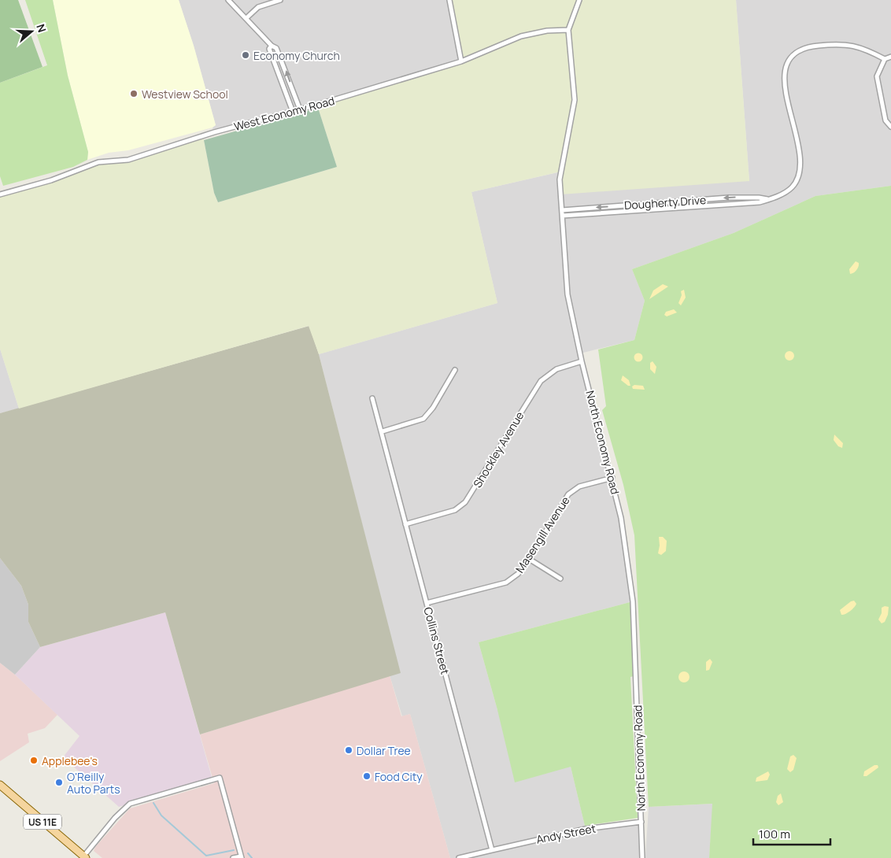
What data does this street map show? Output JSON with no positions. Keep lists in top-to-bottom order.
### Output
{
  "streets": {
    "main road": ["US 11E"],
    "street": [
      "West Economy Road",
      "Dougherty Drive",
      "North Economy Road",
      "Shockley Avenue",
      "Masengill Avenue",
      "Collins Street",
      "Andy Street"
    ]
  },
  "crossings": [
    ["West Economy Road", "North Economy Road"],
    ["Dougherty Drive", "North Economy Road"],
    ["North Economy Road", "Shockley Avenue"],
    ["North Economy Road", "Masengill Avenue"],
    ["North Economy Road", "Andy Street"],
    ["Shockley Avenue", "Collins Street"],
    ["Masengill Avenue", "Collins Street"],
    ["Collins Street", "Andy Street"]
  ],
  "places": [
    "Economy Church",
    "Westview School",
    "Dollar Tree",
    "Applebee's",
    "Food City",
    "O'Reilly Auto Parts"
  ],
  "scale_bar": "100 m",
  "north": "right"
}
